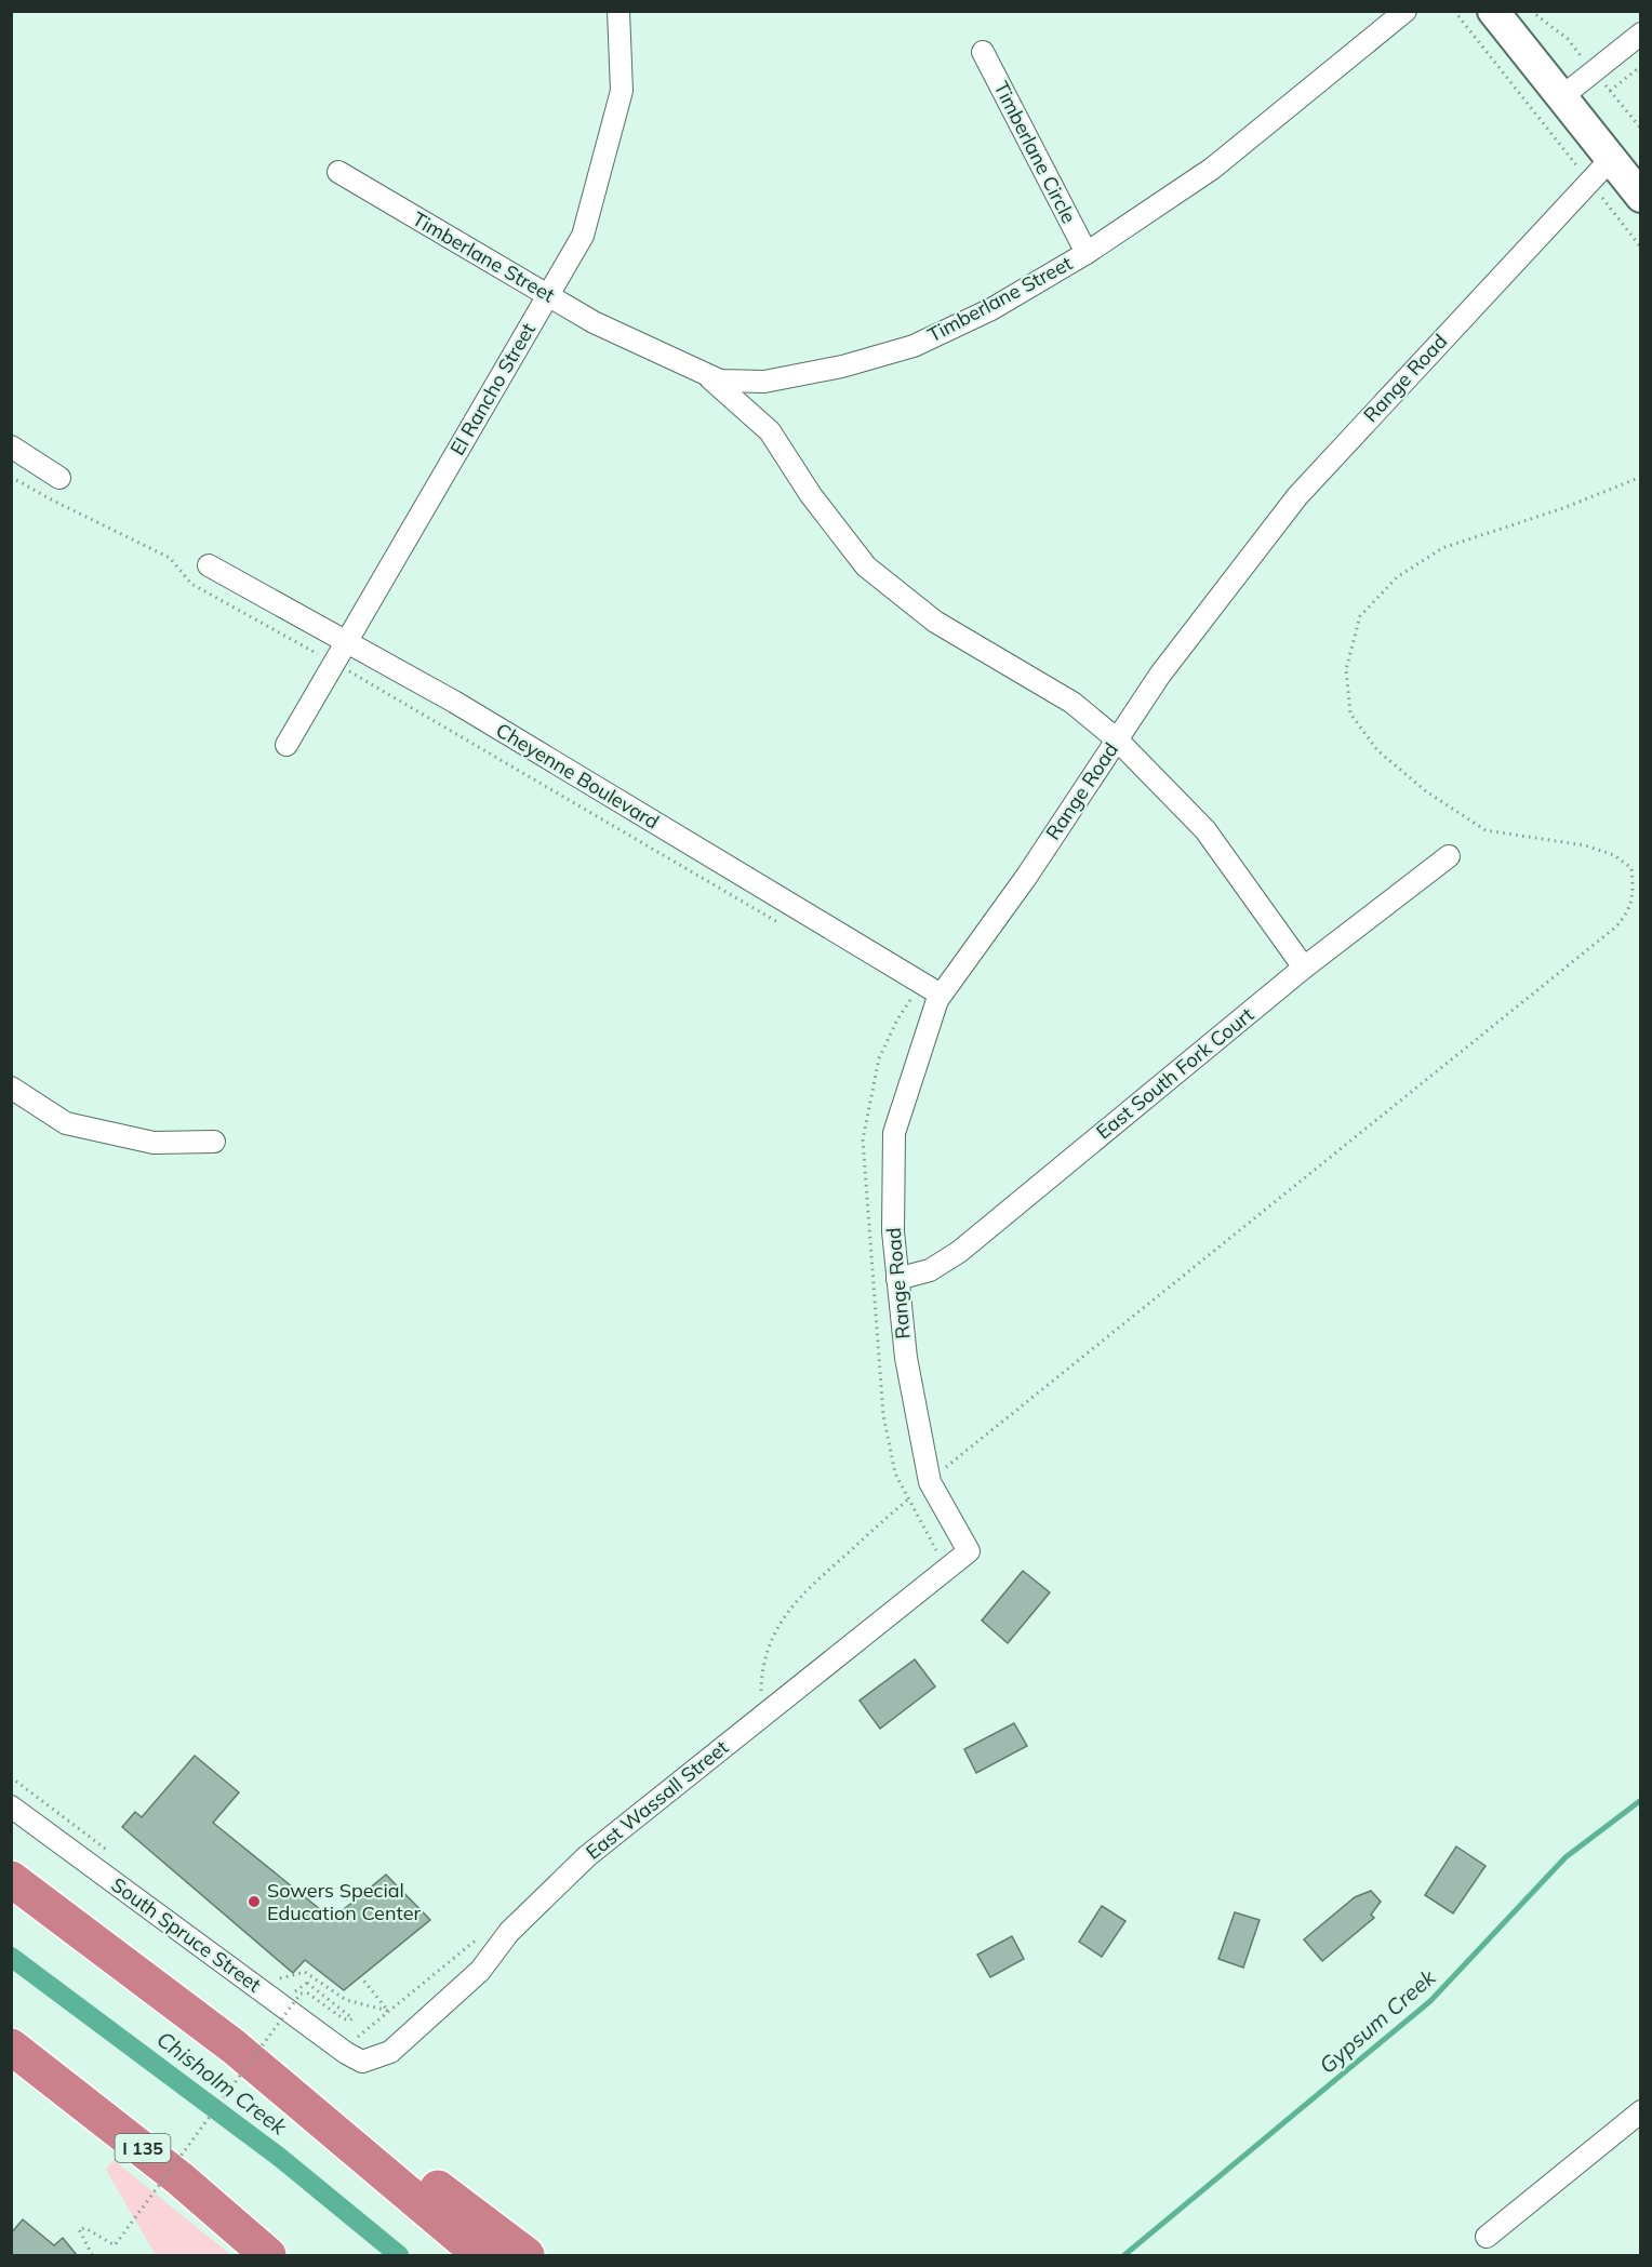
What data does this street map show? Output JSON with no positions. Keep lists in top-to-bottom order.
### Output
{
  "streets": {
    "highway": ["I 135"],
    "street": [
      "Timberlane Circle",
      "Timberlane Street",
      "Range Road",
      "El Rancho Street",
      "Cheyenne Boulevard",
      "East South Fork Court",
      "East Wassall Street",
      "South Spruce Street"
    ]
  },
  "crossings": [
    ["Timberlane Circle", "Timberlane Street"],
    ["Timberlane Street", "El Rancho Street"],
    ["Range Road", "Cheyenne Boulevard"],
    ["Range Road", "East South Fork Court"],
    ["Range Road", "East Wassall Street"],
    ["El Rancho Street", "Cheyenne Boulevard"],
    ["East Wassall Street", "South Spruce Street"]
  ],
  "water": ["Gypsum Creek", "Chisholm Creek"],
  "places": ["Sowers Special Education Center"]
}
